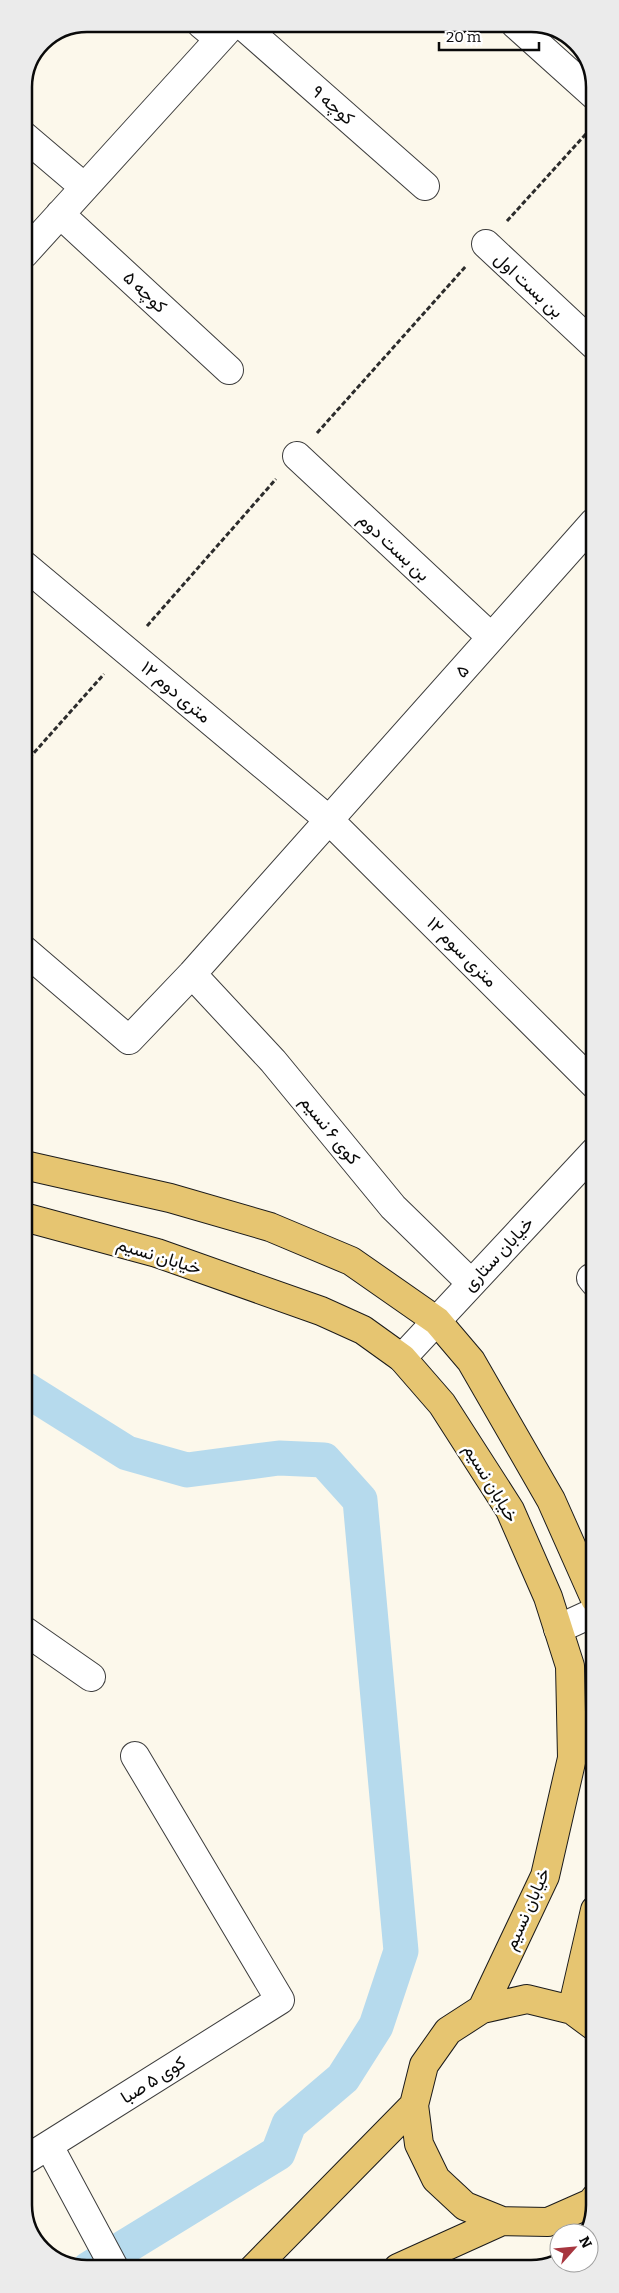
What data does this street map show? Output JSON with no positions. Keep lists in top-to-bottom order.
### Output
{
  "streets": {
    "main road": ["خیابان نسیم"],
    "street": [
      "کوچه ۹",
      "بن بست اول",
      "کوچه ۵",
      "بن بست دوم",
      "۵",
      "۱۲ متری دوم",
      "۱۲ متری سوم",
      "کوی ۶ نسیم",
      "خیابان ستاری",
      "کوی ۵ صبا"
    ]
  },
  "crossings": [
    ["بن بست دوم", "۵"],
    ["۵", "۱۲ متری دوم"],
    ["۵", "۱۲ متری سوم"],
    ["۵", "کوی ۶ نسیم"],
    ["۱۲ متری دوم", "۱۲ متری سوم"],
    ["کوی ۶ نسیم", "خیابان ستاری"],
    ["خیابان ستاری", "خیابان نسیم"]
  ],
  "scale_bar": "20 m",
  "north": "top right"
}
